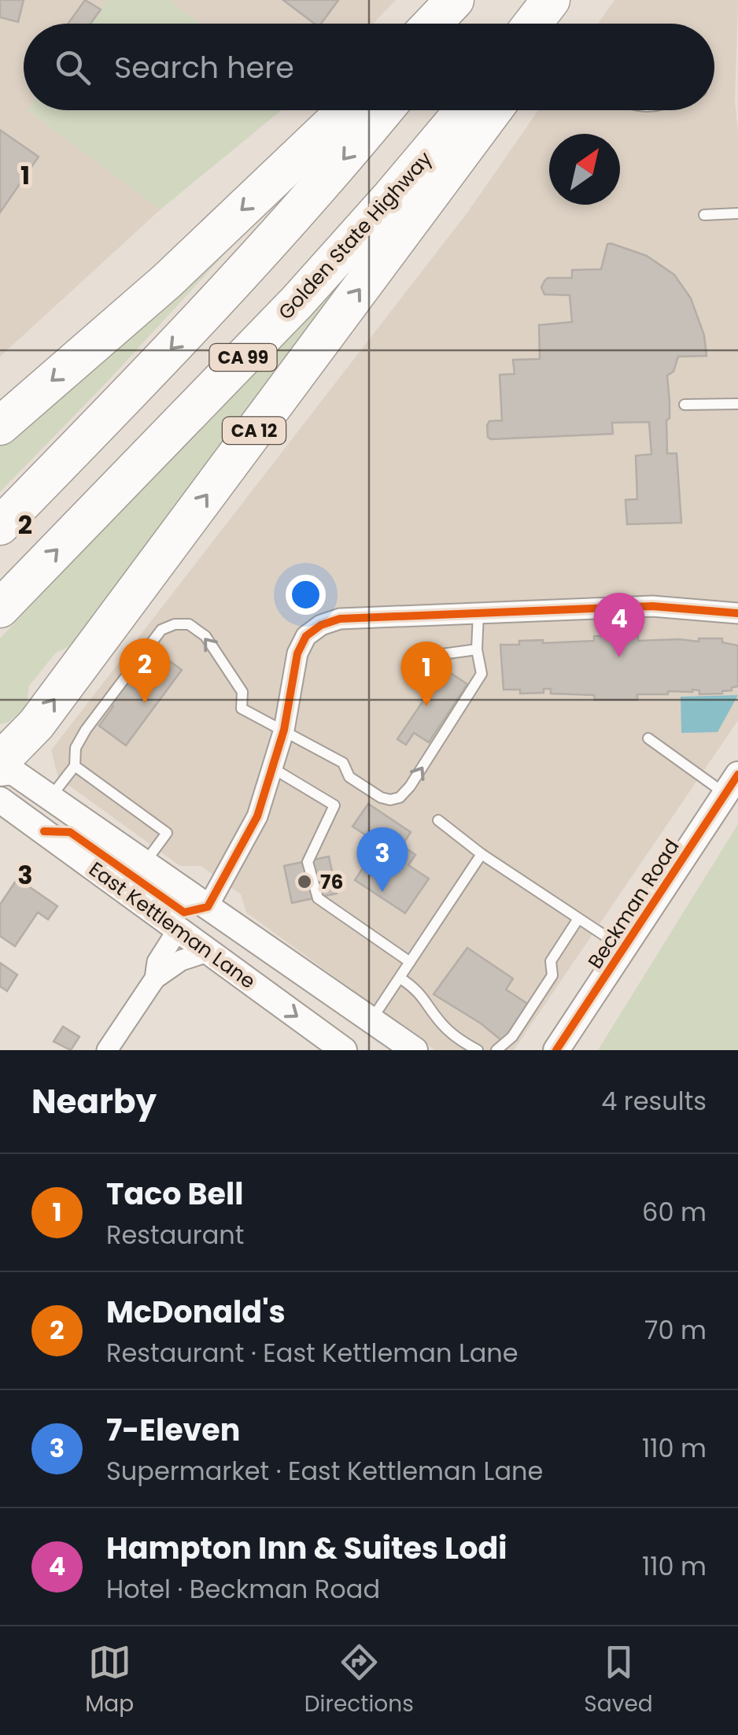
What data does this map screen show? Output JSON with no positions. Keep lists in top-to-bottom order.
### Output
{
  "streets": {
    "highway": ["Golden State Highway", "CA 99", "CA 12"],
    "street": ["Beckman Road", "East Kettleman Lane"]
  },
  "places": ["76"],
  "north": "top right",
  "page": {
    "search": "Search here",
    "pins": [
      "4",
      "2",
      "1",
      "3"
    ],
    "heading": ["Nearby", "4 results"],
    "list": [
      {
        "mark": "1",
        "name": "Taco Bell",
        "note": "Restaurant",
        "value": "60 m"
      },
      {
        "mark": "2",
        "name": "McDonald's",
        "note": "Restaurant · East Kettleman Lane",
        "value": "70 m"
      },
      {
        "mark": "3",
        "name": "7-Eleven",
        "note": "Supermarket · East Kettleman Lane",
        "value": "110 m"
      },
      {
        "mark": "4",
        "name": "Hampton Inn & Suites Lodi",
        "note": "Hotel · Beckman Road",
        "value": "110 m"
      }
    ],
    "nav": ["Map", "Directions", "Saved"]
  },
  "grid": {
    "rows": ["1", "2", "3"]
  }
}
